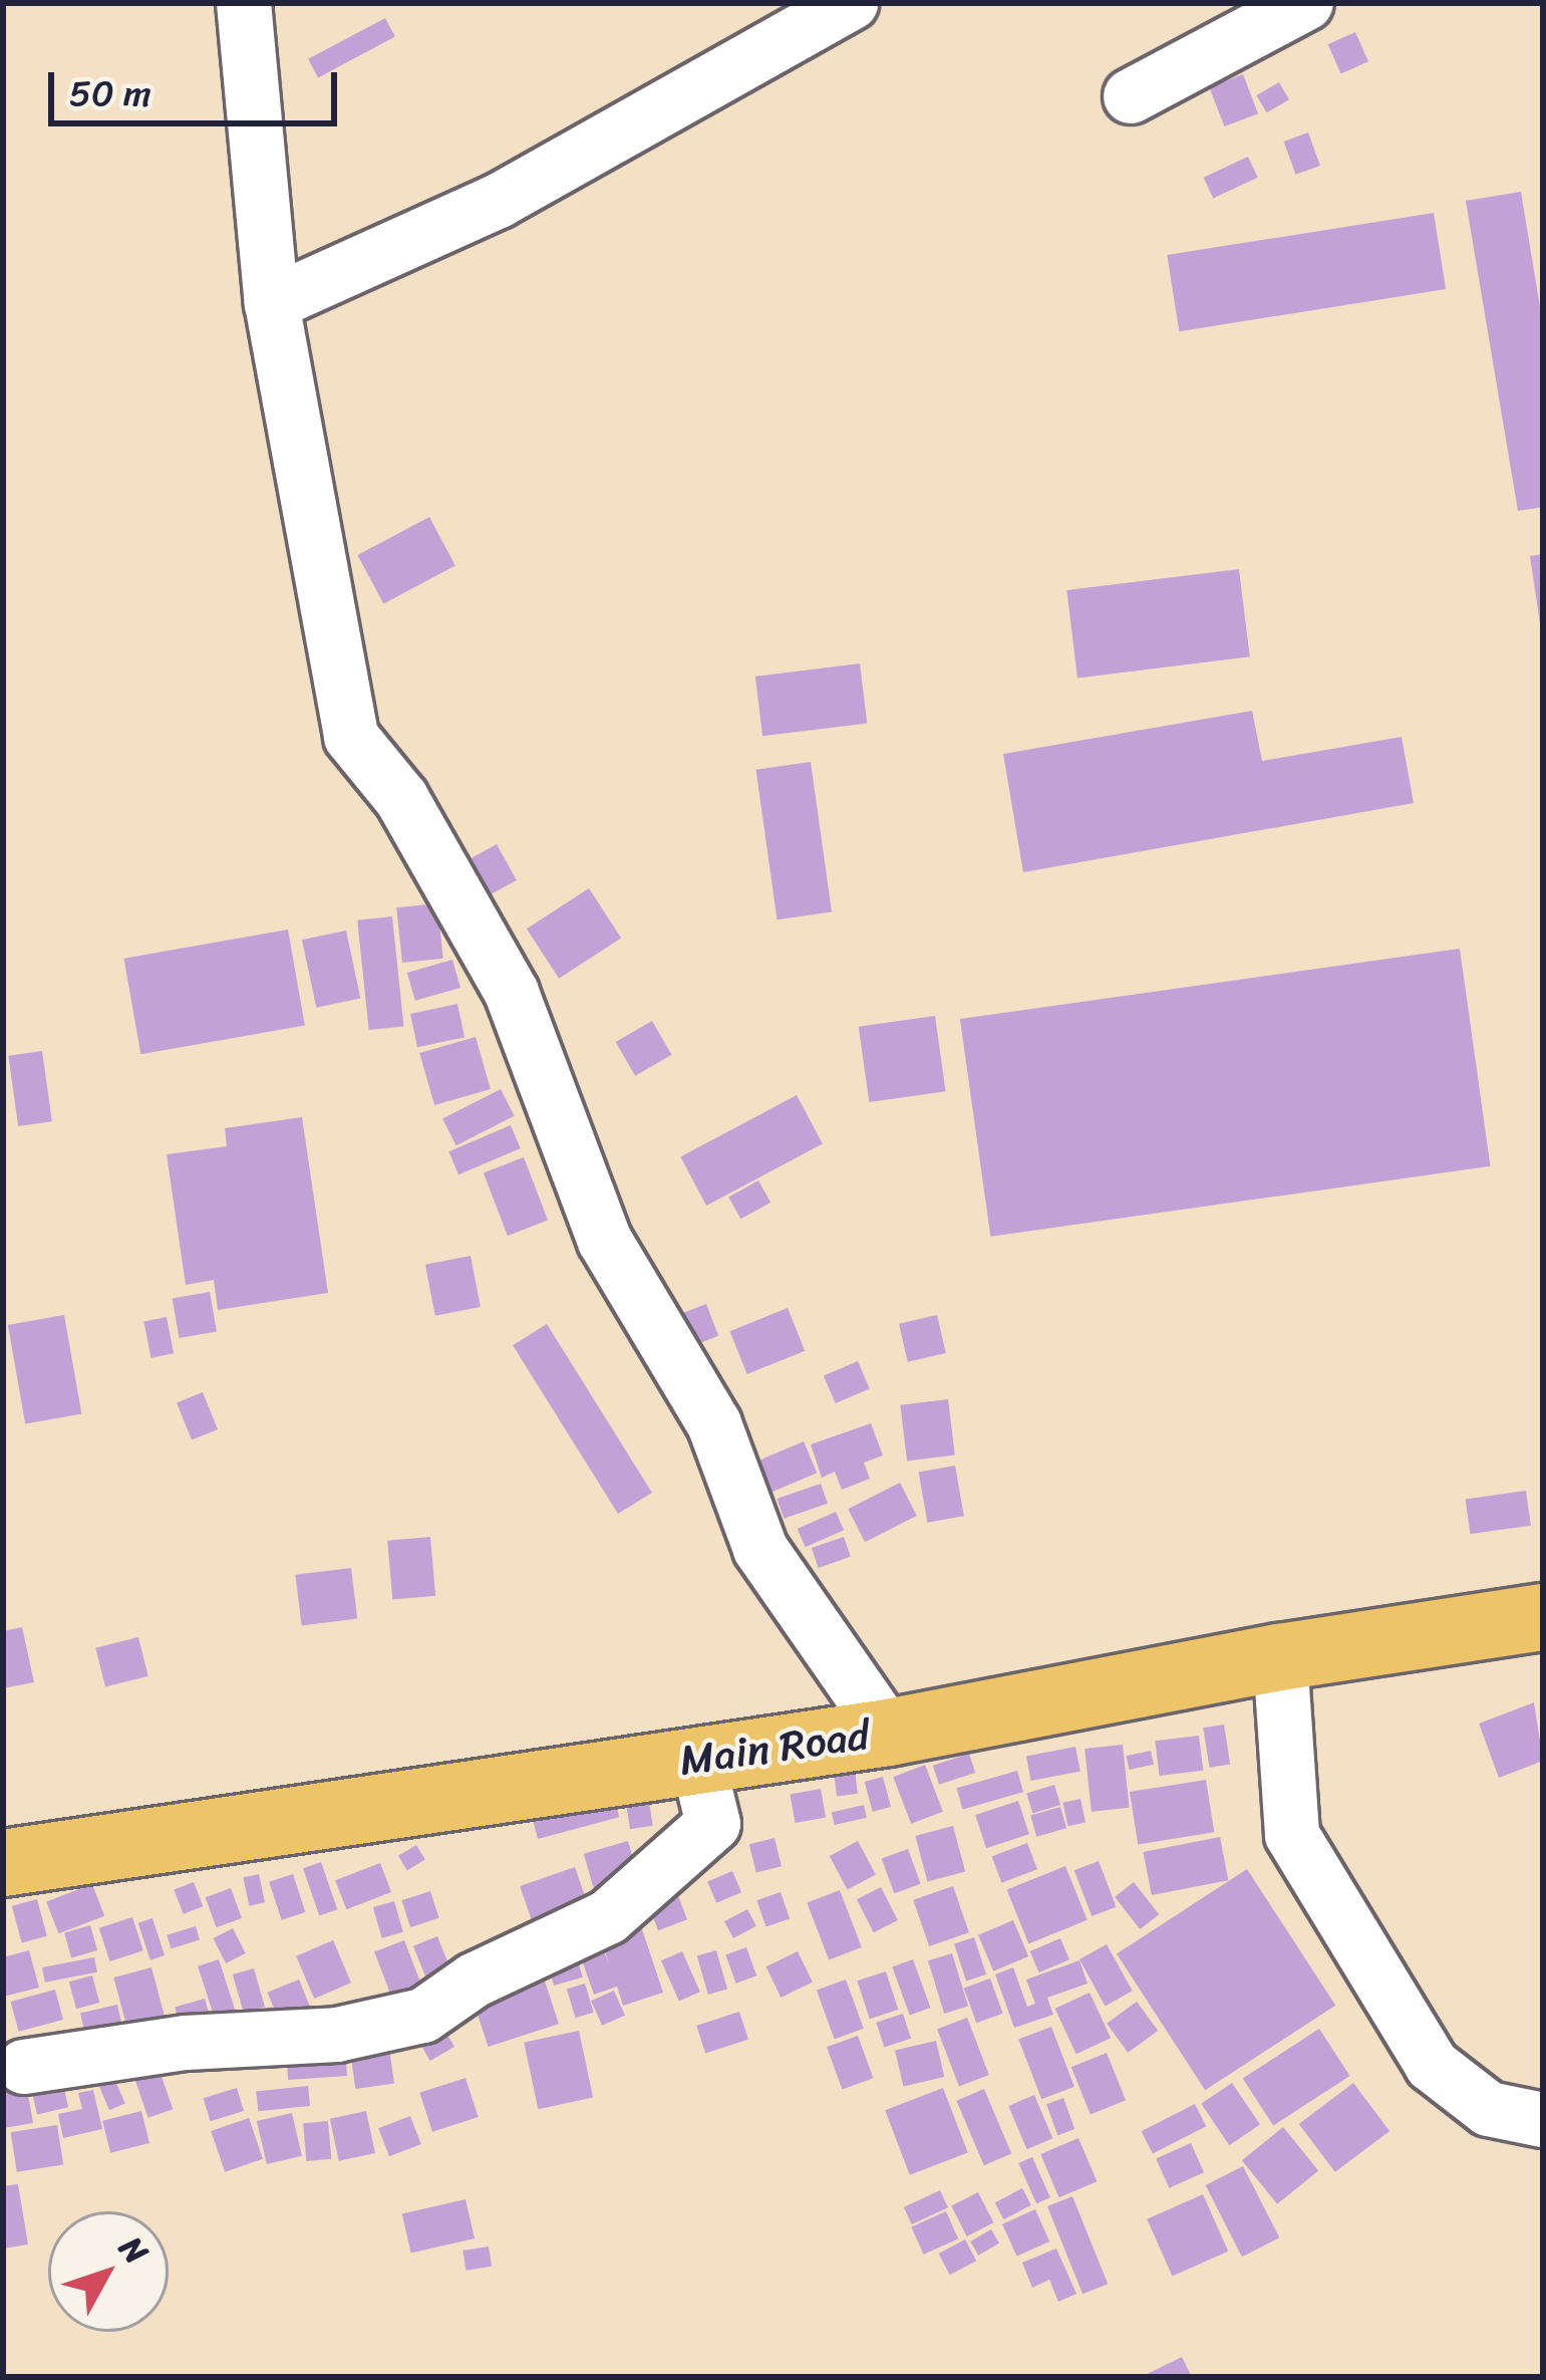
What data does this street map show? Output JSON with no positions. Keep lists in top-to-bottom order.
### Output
{
  "streets": {
    "main road": ["Main Road"]
  },
  "scale_bar": "50 m",
  "north": "top right"
}
